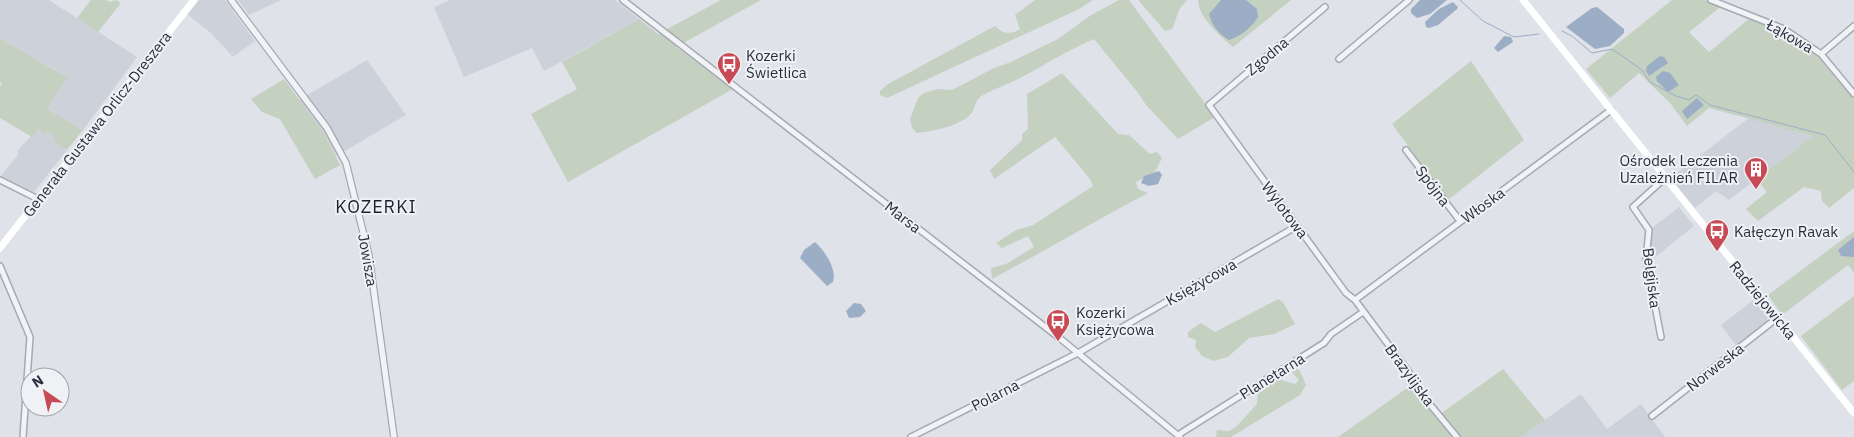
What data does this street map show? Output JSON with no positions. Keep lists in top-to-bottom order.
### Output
{
  "streets": {
    "main road": ["Generała Gustawa Orlicz-Dreszera", "Radziejowicka"],
    "street": [
      "Łąkowa",
      "Zgodna",
      "Spójna",
      "Włoska",
      "Wylotowa",
      "Marsa",
      "Jowisza",
      "Belgijska",
      "Księżycowa",
      "Norweska",
      "Brazylijska",
      "Planetarna",
      "Polarna"
    ]
  },
  "crossings": [
    ["Zgodna", "Wylotowa"],
    ["Spójna", "Włoska"],
    ["Włoska", "Wylotowa"],
    ["Włoska", "Radziejowicka"],
    ["Wylotowa", "Księżycowa"],
    ["Wylotowa", "Brazylijska"],
    ["Wylotowa", "Planetarna"],
    ["Marsa", "Księżycowa"],
    ["Marsa", "Planetarna"],
    ["Marsa", "Polarna"],
    ["Belgijska", "Radziejowicka"],
    ["Księżycowa", "Polarna"],
    ["Radziejowicka", "Norweska"],
    ["Brazylijska", "Planetarna"]
  ],
  "districts": ["KOZERKI"],
  "places": {
    "bus stop": ["Kozerki Świetlica", "Kałęczyn Ravak", "Kozerki Księżycowa"],
    "building": ["Ośrodek Leczenia Uzależnień FILAR"]
  },
  "north": "top left"
}
